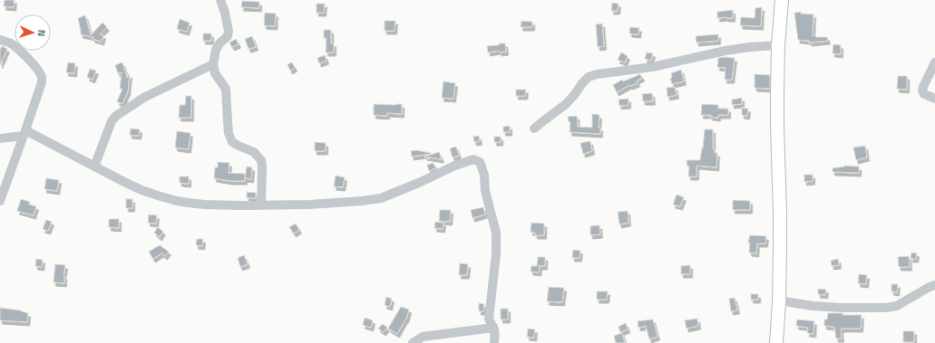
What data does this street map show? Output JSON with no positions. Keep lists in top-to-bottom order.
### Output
{
  "north": "right"
}
